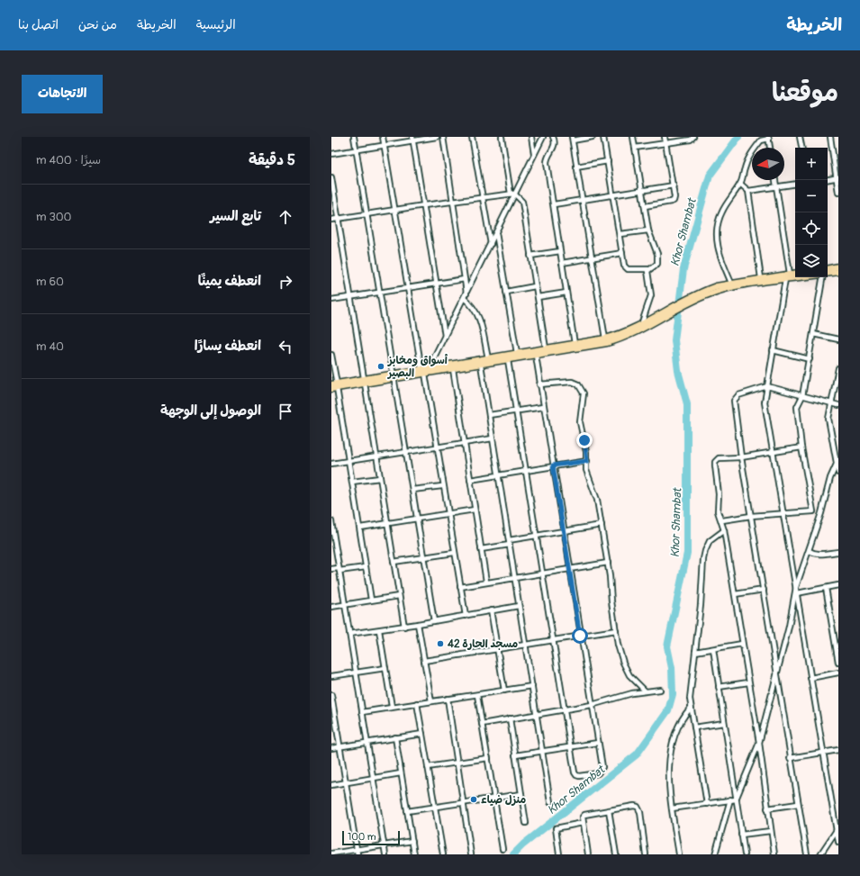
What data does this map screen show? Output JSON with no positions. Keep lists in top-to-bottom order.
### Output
{
  "water": ["Khor Shambat"],
  "places": ["أسواق ومخابز البصير", "مسجد الحارة 42", "منزل ضياء"],
  "scale_bar": "100 m",
  "north": "left",
  "page": {
    "header": "الخريطة",
    "nav": [
      "الرئيسية",
      "الخريطة",
      "من نحن",
      "اتصل بنا"
    ],
    "title": "موقعنا",
    "buttons": "الاتجاهات",
    "heading": ["5 دقيقة", "سيرًا · 400 m"],
    "map_buttons": ["+", "−"],
    "list": [
      ["تابع السير", "300 m"],
      ["انعطف يمينًا", "60 m"],
      ["انعطف يسارًا", "40 m"],
      "الوصول إلى الوجهة"
    ],
    "scale": "100 m"
  }
}
